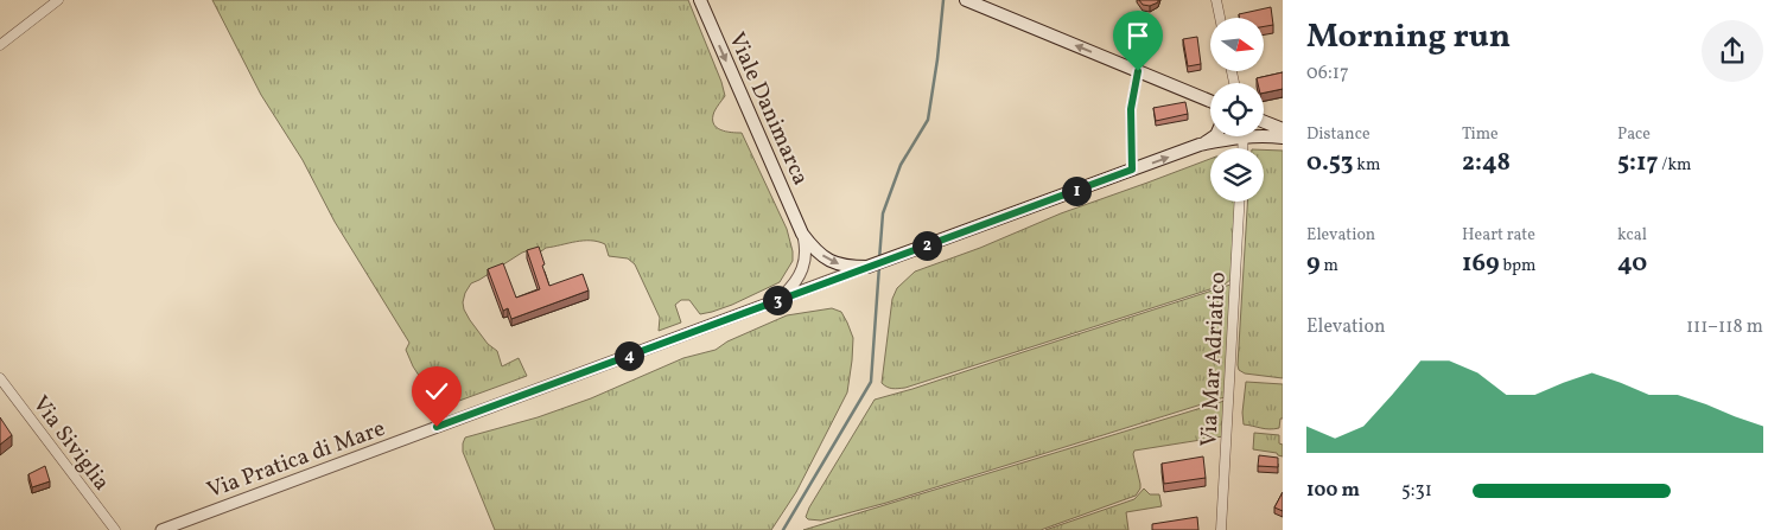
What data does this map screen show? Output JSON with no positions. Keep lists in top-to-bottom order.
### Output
{
  "streets": {
    "main road": ["Viale Danimarca", "Via Pratica di Mare"],
    "street": ["Via Mar Adriatico", "Via Siviglia"]
  },
  "crossings": [
    ["Viale Danimarca", "Via Pratica di Mare"]
  ],
  "one_way": ["Viale Danimarca"],
  "north": "right",
  "page": {
    "heading": ["Morning run", "06:17"],
    "stats": [
      ["Distance", "0.53 km"],
      ["Time", "2:48"],
      ["Pace", "5:17 /km"],
      ["Elevation", "9 m"],
      ["Heart rate", "169 bpm"],
      ["kcal", "40"]
    ],
    "pins": [
      "1",
      "2",
      "3",
      "4"
    ],
    "chart": ["Elevation", "111–118 m"],
    "list": [
      {
        "name": "100 m",
        "note": "5:31"
      }
    ]
  }
}
